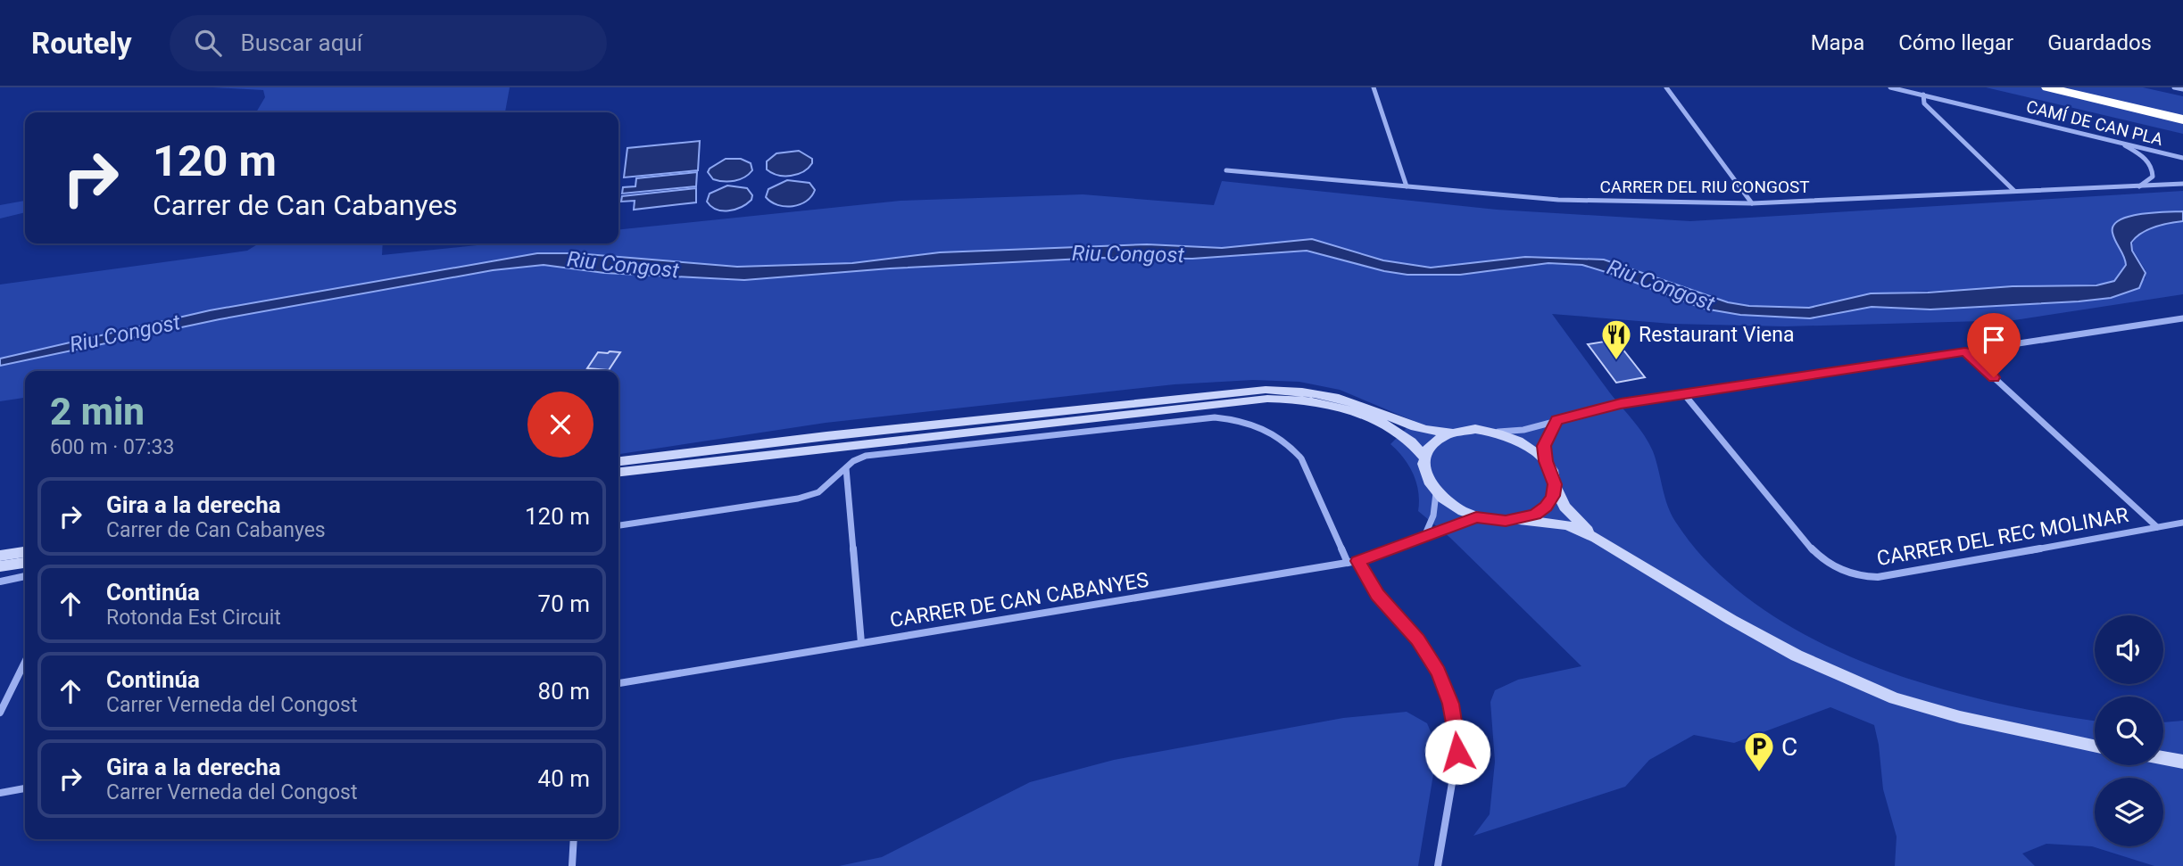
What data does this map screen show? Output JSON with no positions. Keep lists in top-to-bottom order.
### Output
{
  "streets": {
    "street": [
      "CAMÍ DE CAN PLA",
      "CARRER DEL RIU CONGOST",
      "CARRER DEL REC MOLINAR",
      "CARRER DE CAN CABANYES"
    ]
  },
  "water": ["Riu Congost"],
  "places": {
    "restaurant": ["Restaurant Viena"],
    "parking": ["C"]
  },
  "page": {
    "header": "Routely",
    "search": "Buscar aquí",
    "nav": ["Mapa", "Cómo llegar", "Guardados"],
    "turn": ["120 m", "Carrer de Can Cabanyes"],
    "heading": ["2 min", "600 m · 07:33"],
    "list": [
      {
        "name": "Gira a la derecha",
        "note": "Carrer de Can Cabanyes",
        "value": "120 m"
      },
      {
        "name": "Continúa",
        "note": "Rotonda Est Circuit",
        "value": "70 m"
      },
      {
        "name": "Continúa",
        "note": "Carrer Verneda del Congost",
        "value": "80 m"
      },
      {
        "name": "Gira a la derecha",
        "note": "Carrer Verneda del Congost",
        "value": "40 m"
      }
    ]
  }
}
